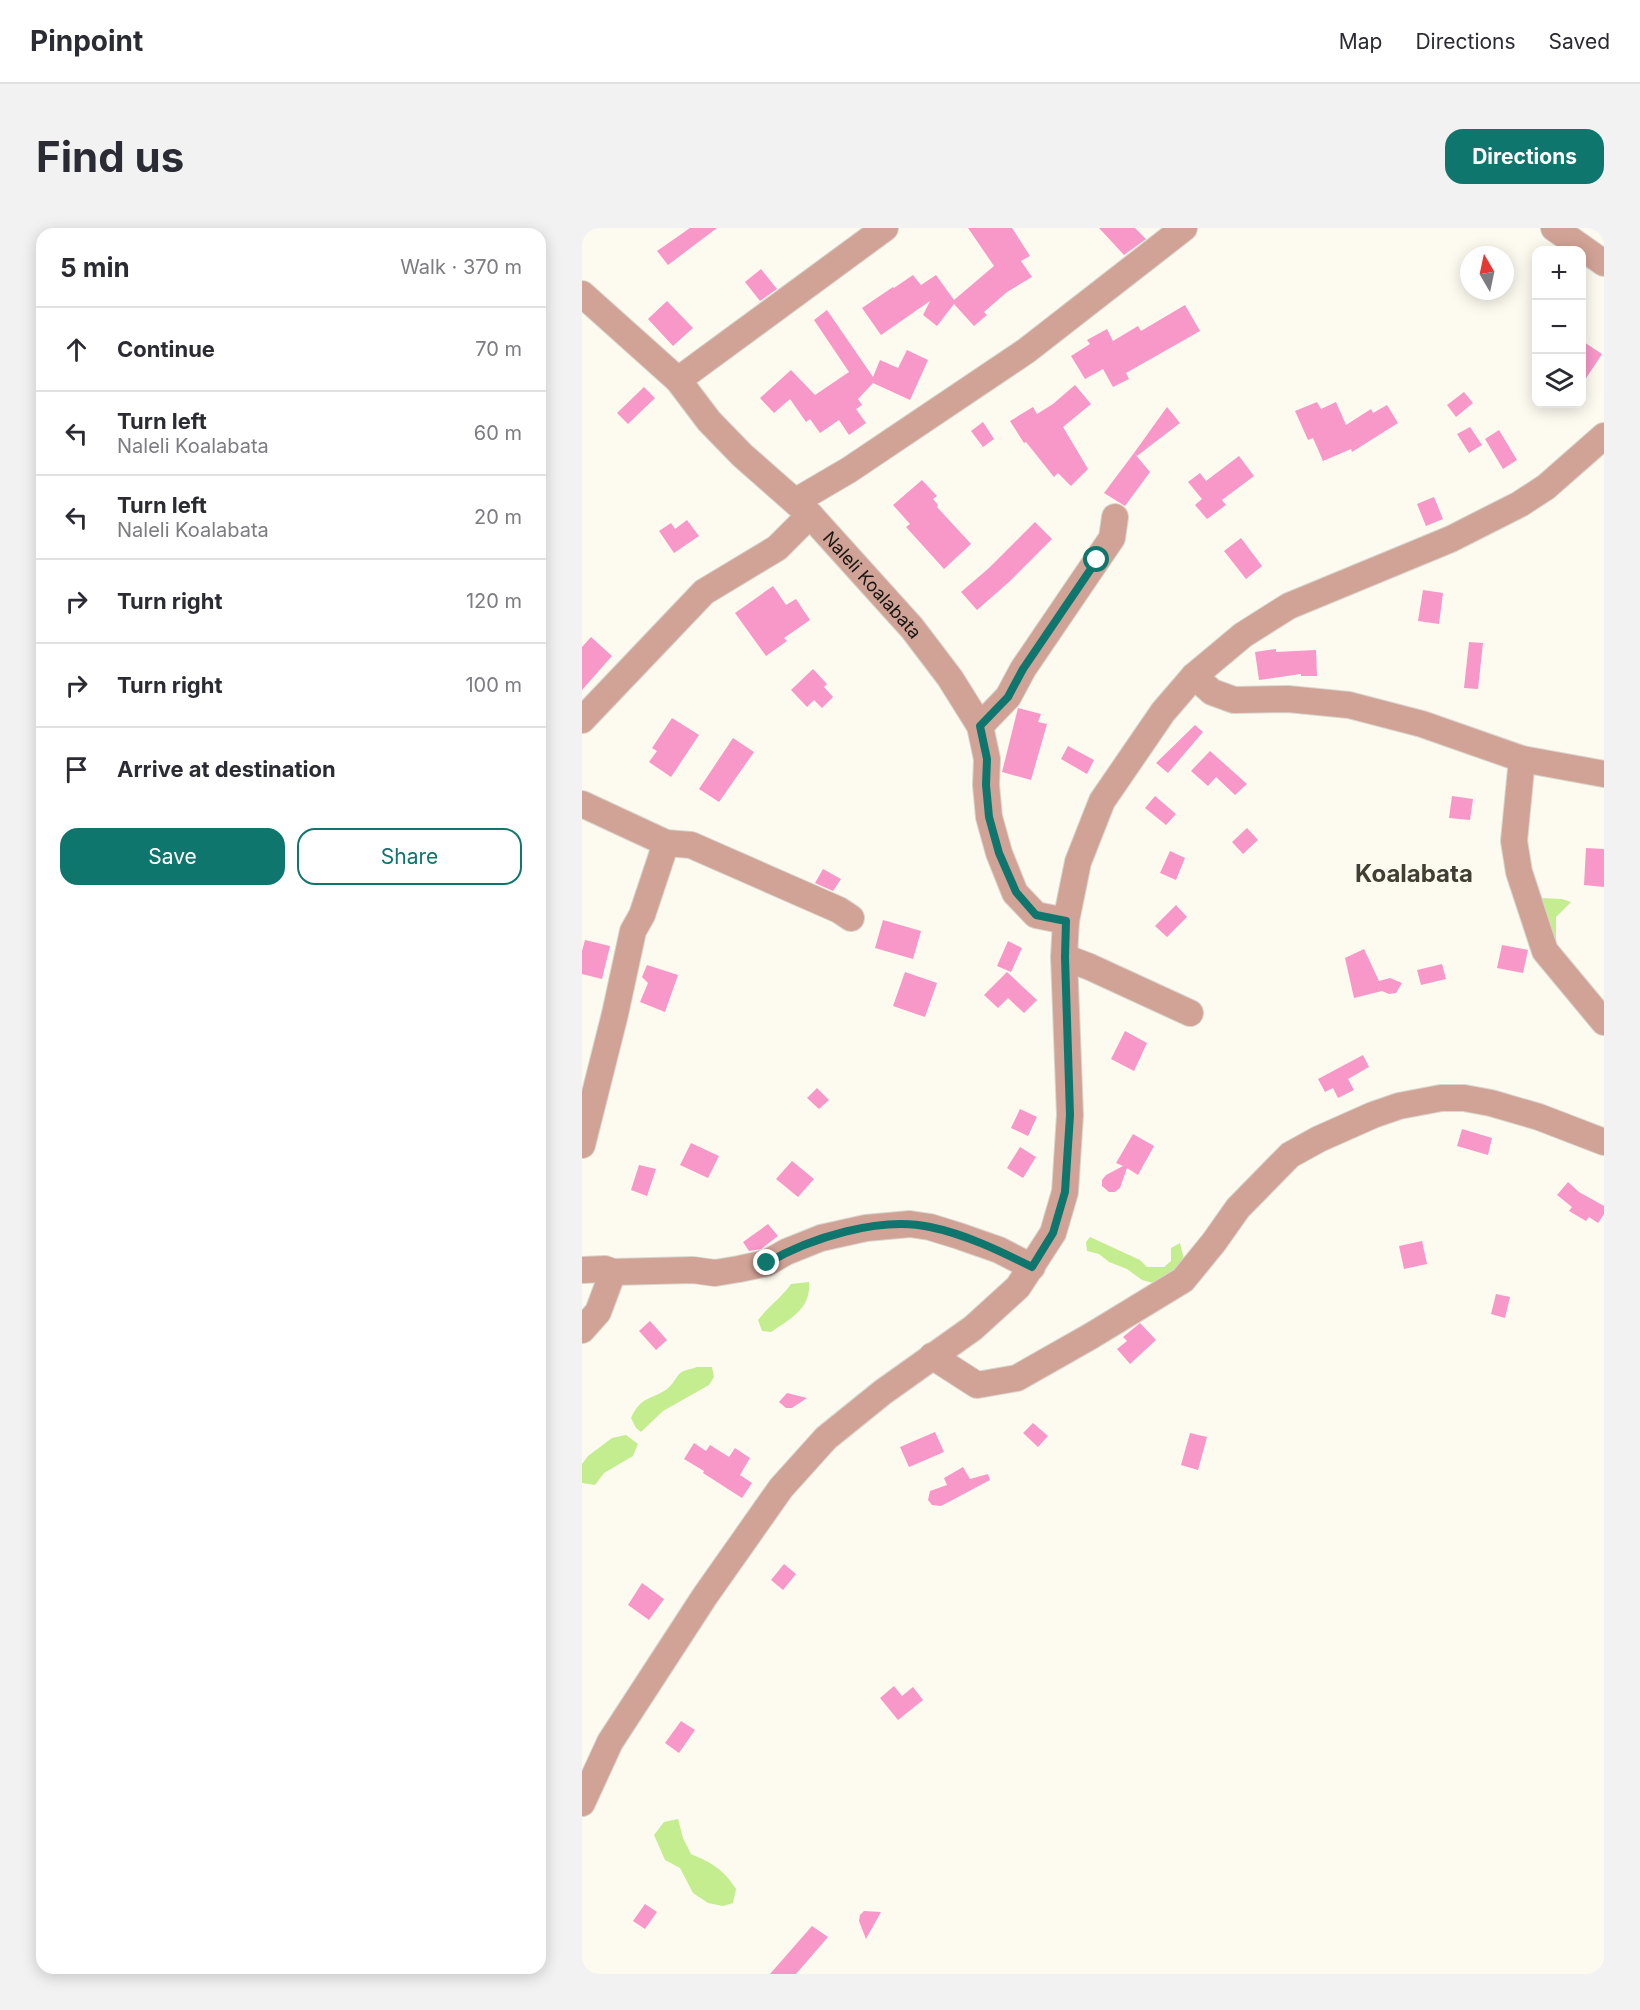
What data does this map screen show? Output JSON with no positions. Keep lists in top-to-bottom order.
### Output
{
  "streets": {
    "street": ["Naleli Koalabata"]
  },
  "districts": ["Koalabata"],
  "north": "top",
  "page": {
    "header": "Pinpoint",
    "nav": ["Map", "Directions", "Saved"],
    "buttons": [
      "Directions",
      ["Save", "Share"]
    ],
    "title": "Find us",
    "heading": ["5 min", "Walk · 370 m"],
    "map_buttons": ["+", "−"],
    "list": [
      ["Continue", "70 m"],
      ["Turn left", "Naleli Koalabata", "60 m"],
      ["Turn left", "Naleli Koalabata", "20 m"],
      ["Turn right", "120 m"],
      ["Turn right", "100 m"],
      "Arrive at destination"
    ]
  }
}
